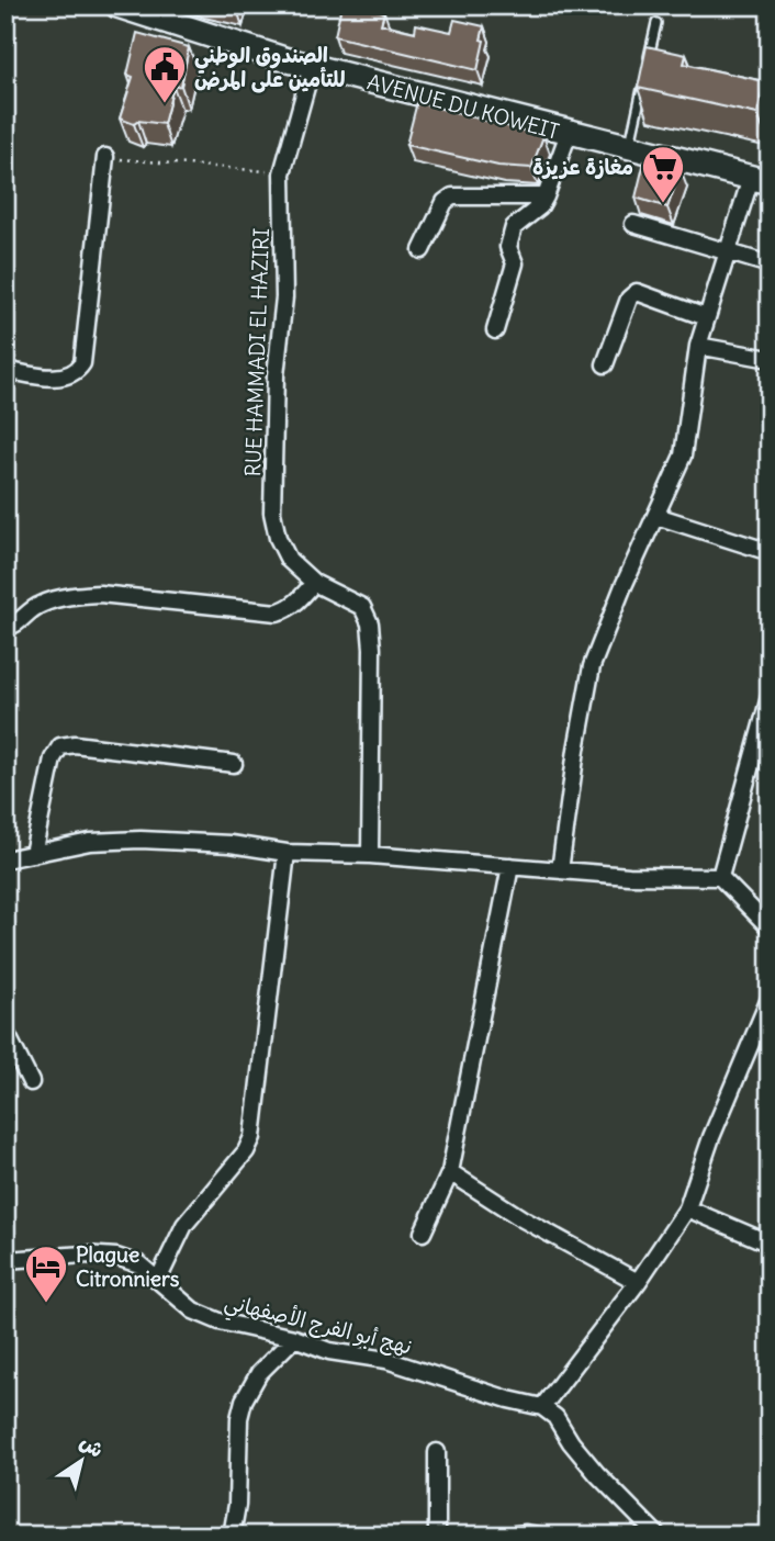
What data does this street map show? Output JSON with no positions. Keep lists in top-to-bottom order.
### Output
{
  "streets": {
    "main road": ["AVENUE DU KOWEIT"],
    "street": ["RUE HAMMADI EL HAZIRI", "نهج أبو الفرج الأصفهاني"]
  },
  "crossings": [
    ["AVENUE DU KOWEIT", "RUE HAMMADI EL HAZIRI"]
  ],
  "places": {
    "public building": ["الصندوق الوطني للتأمين على المرض"],
    "supermarket": ["مغازة عزيزة"],
    "hotel": ["Plague Citronniers"]
  },
  "north": "top right"
}
